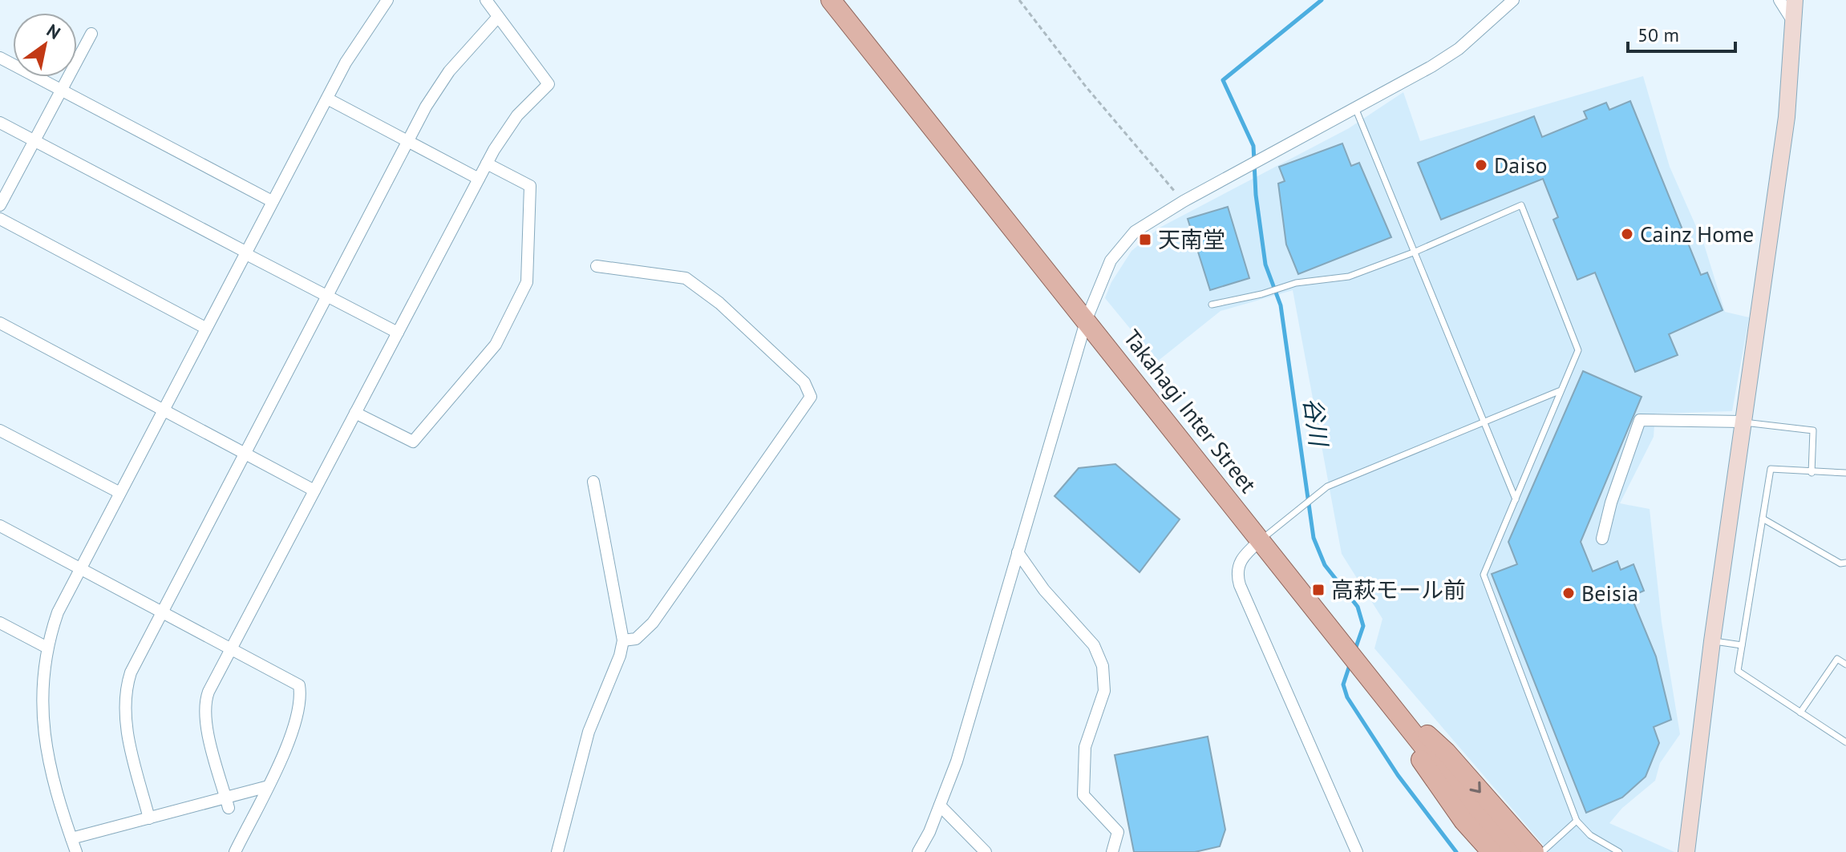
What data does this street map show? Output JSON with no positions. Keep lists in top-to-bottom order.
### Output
{
  "streets": {
    "main road": ["Takahagi Inter Street"]
  },
  "water": ["谷川"],
  "places": {
    "other": ["Daiso", "Cainz Home", "Beisia"],
    "transit": ["天南堂", "高萩モール前"]
  },
  "scale_bar": "50 m",
  "north": "top right"
}
